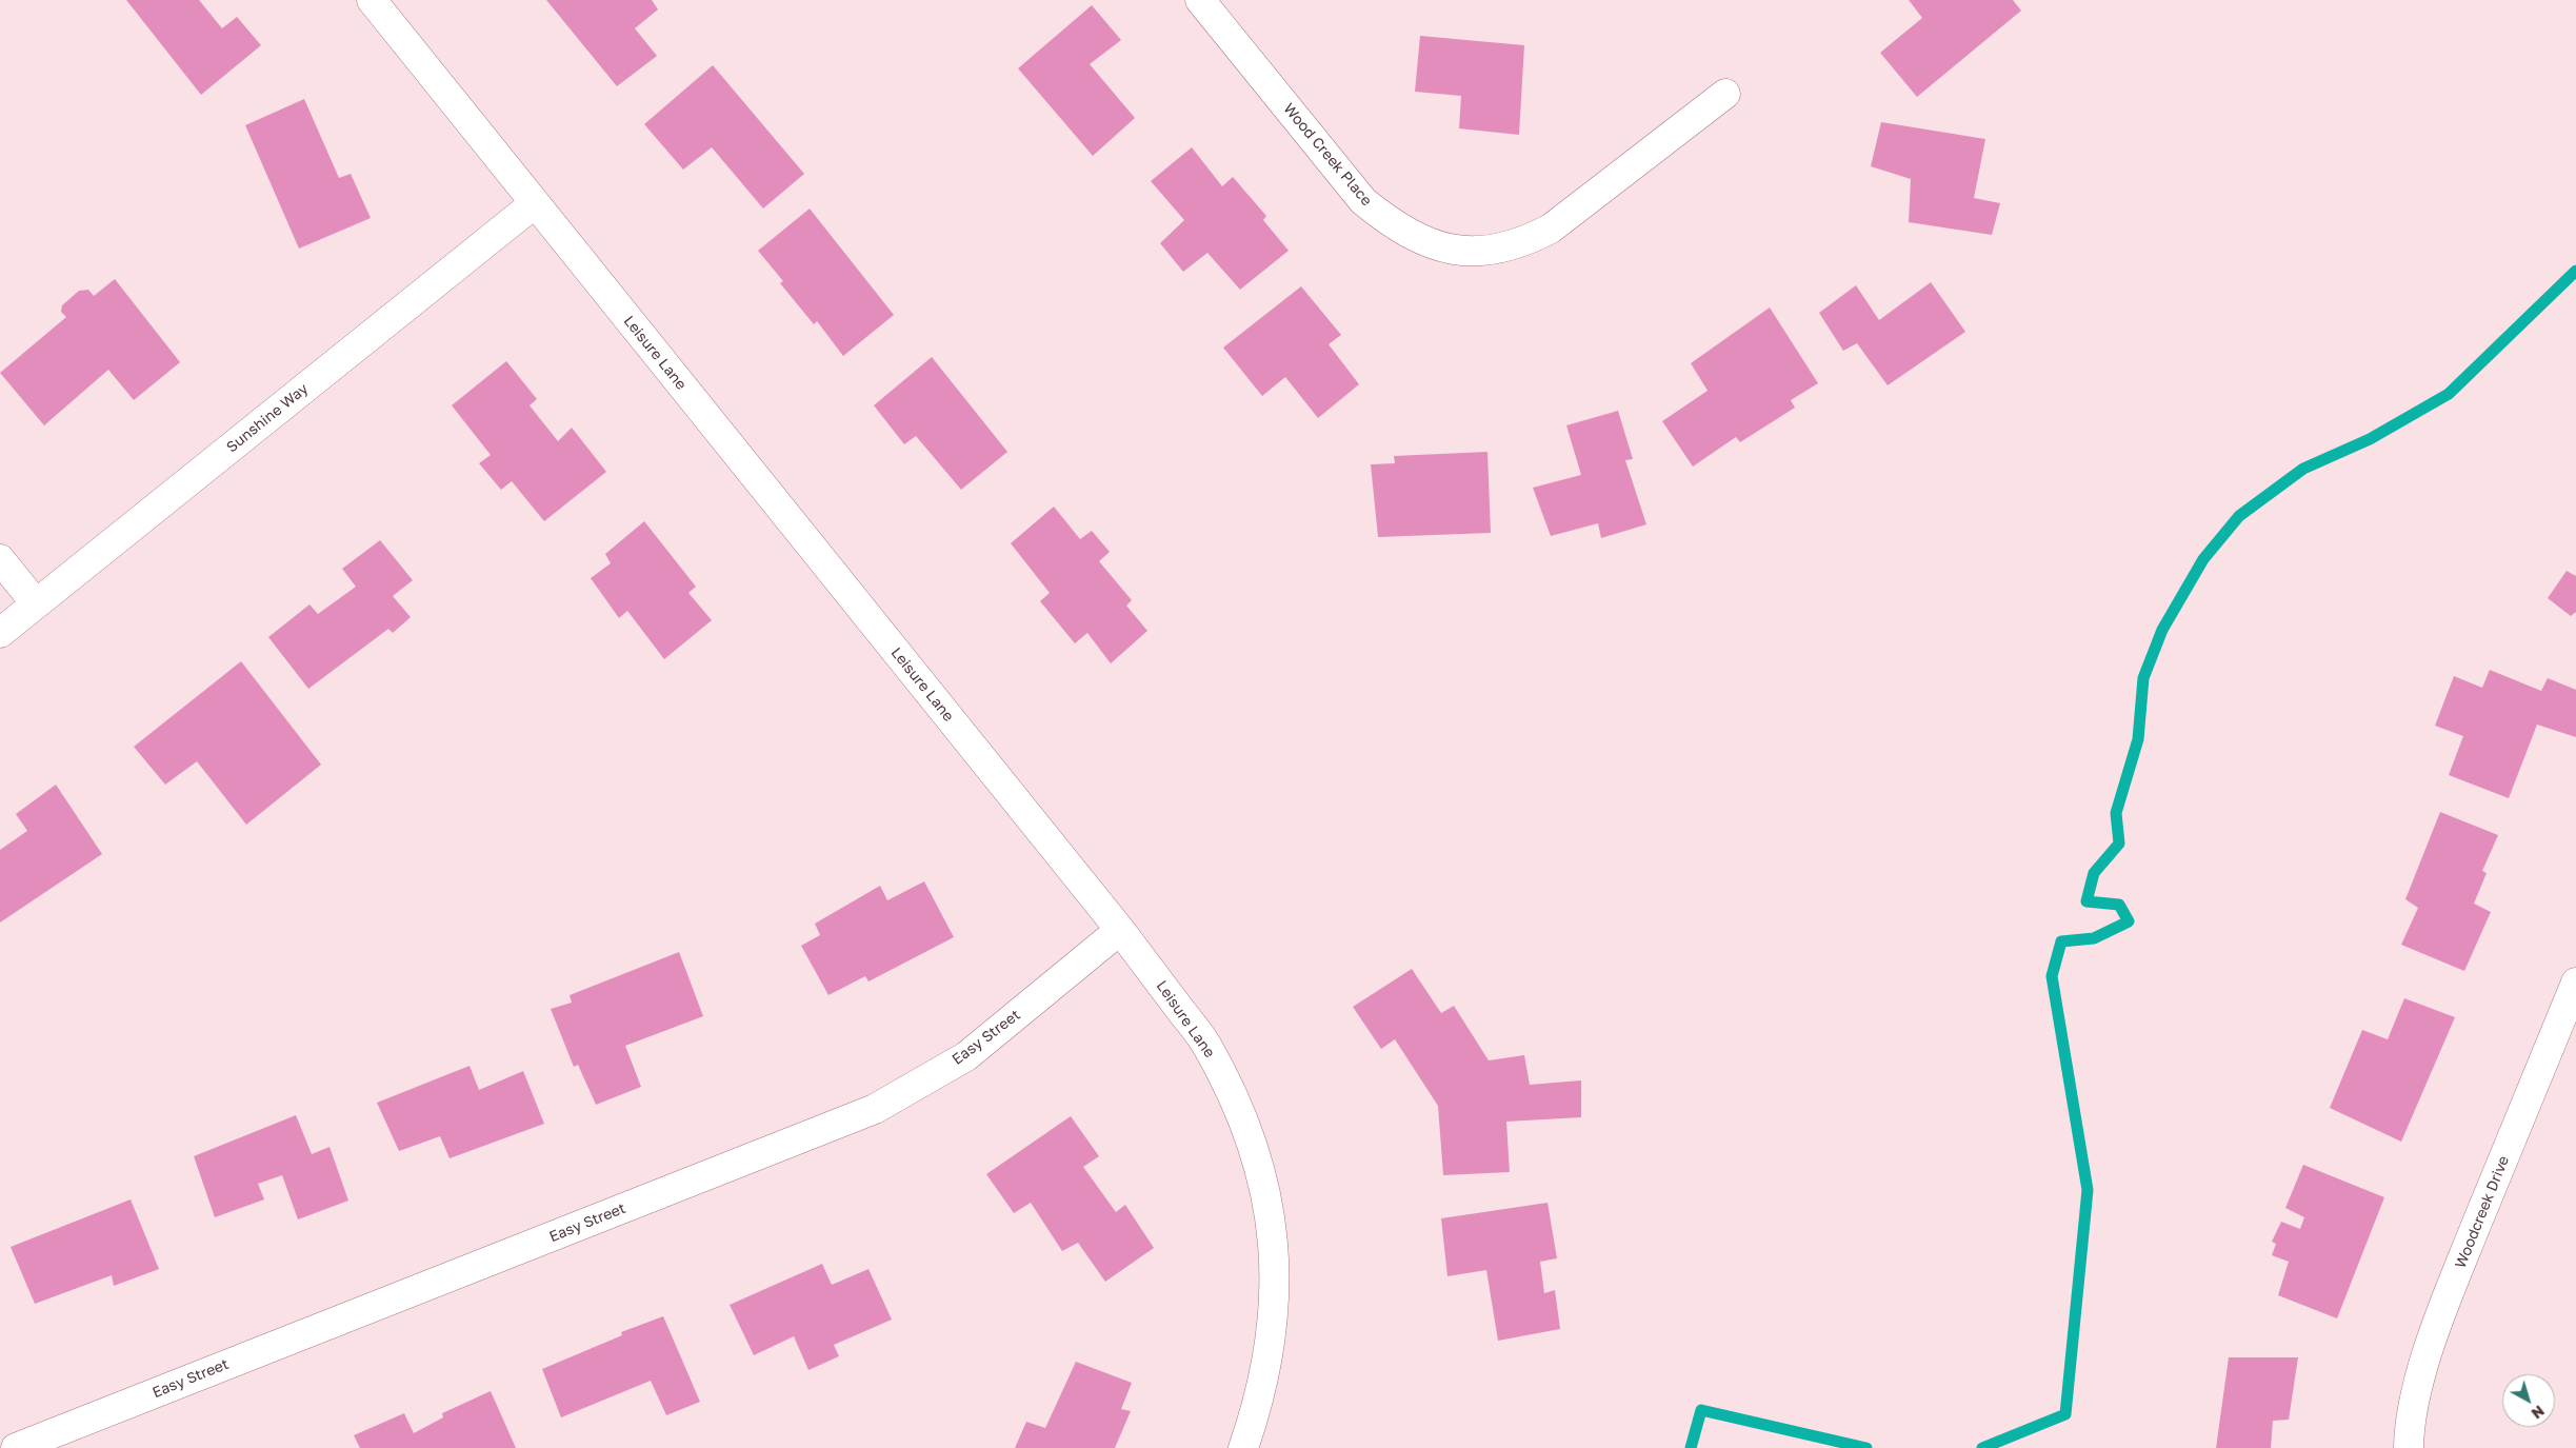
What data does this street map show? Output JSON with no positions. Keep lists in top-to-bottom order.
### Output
{
  "streets": {
    "street": [
      "Wood Creek Place",
      "Leisure Lane",
      "Sunshine Way",
      "Easy Street",
      "Woodcreek Drive"
    ]
  },
  "crossings": [
    ["Leisure Lane", "Sunshine Way"],
    ["Leisure Lane", "Easy Street"]
  ],
  "north": "bottom right"
}
